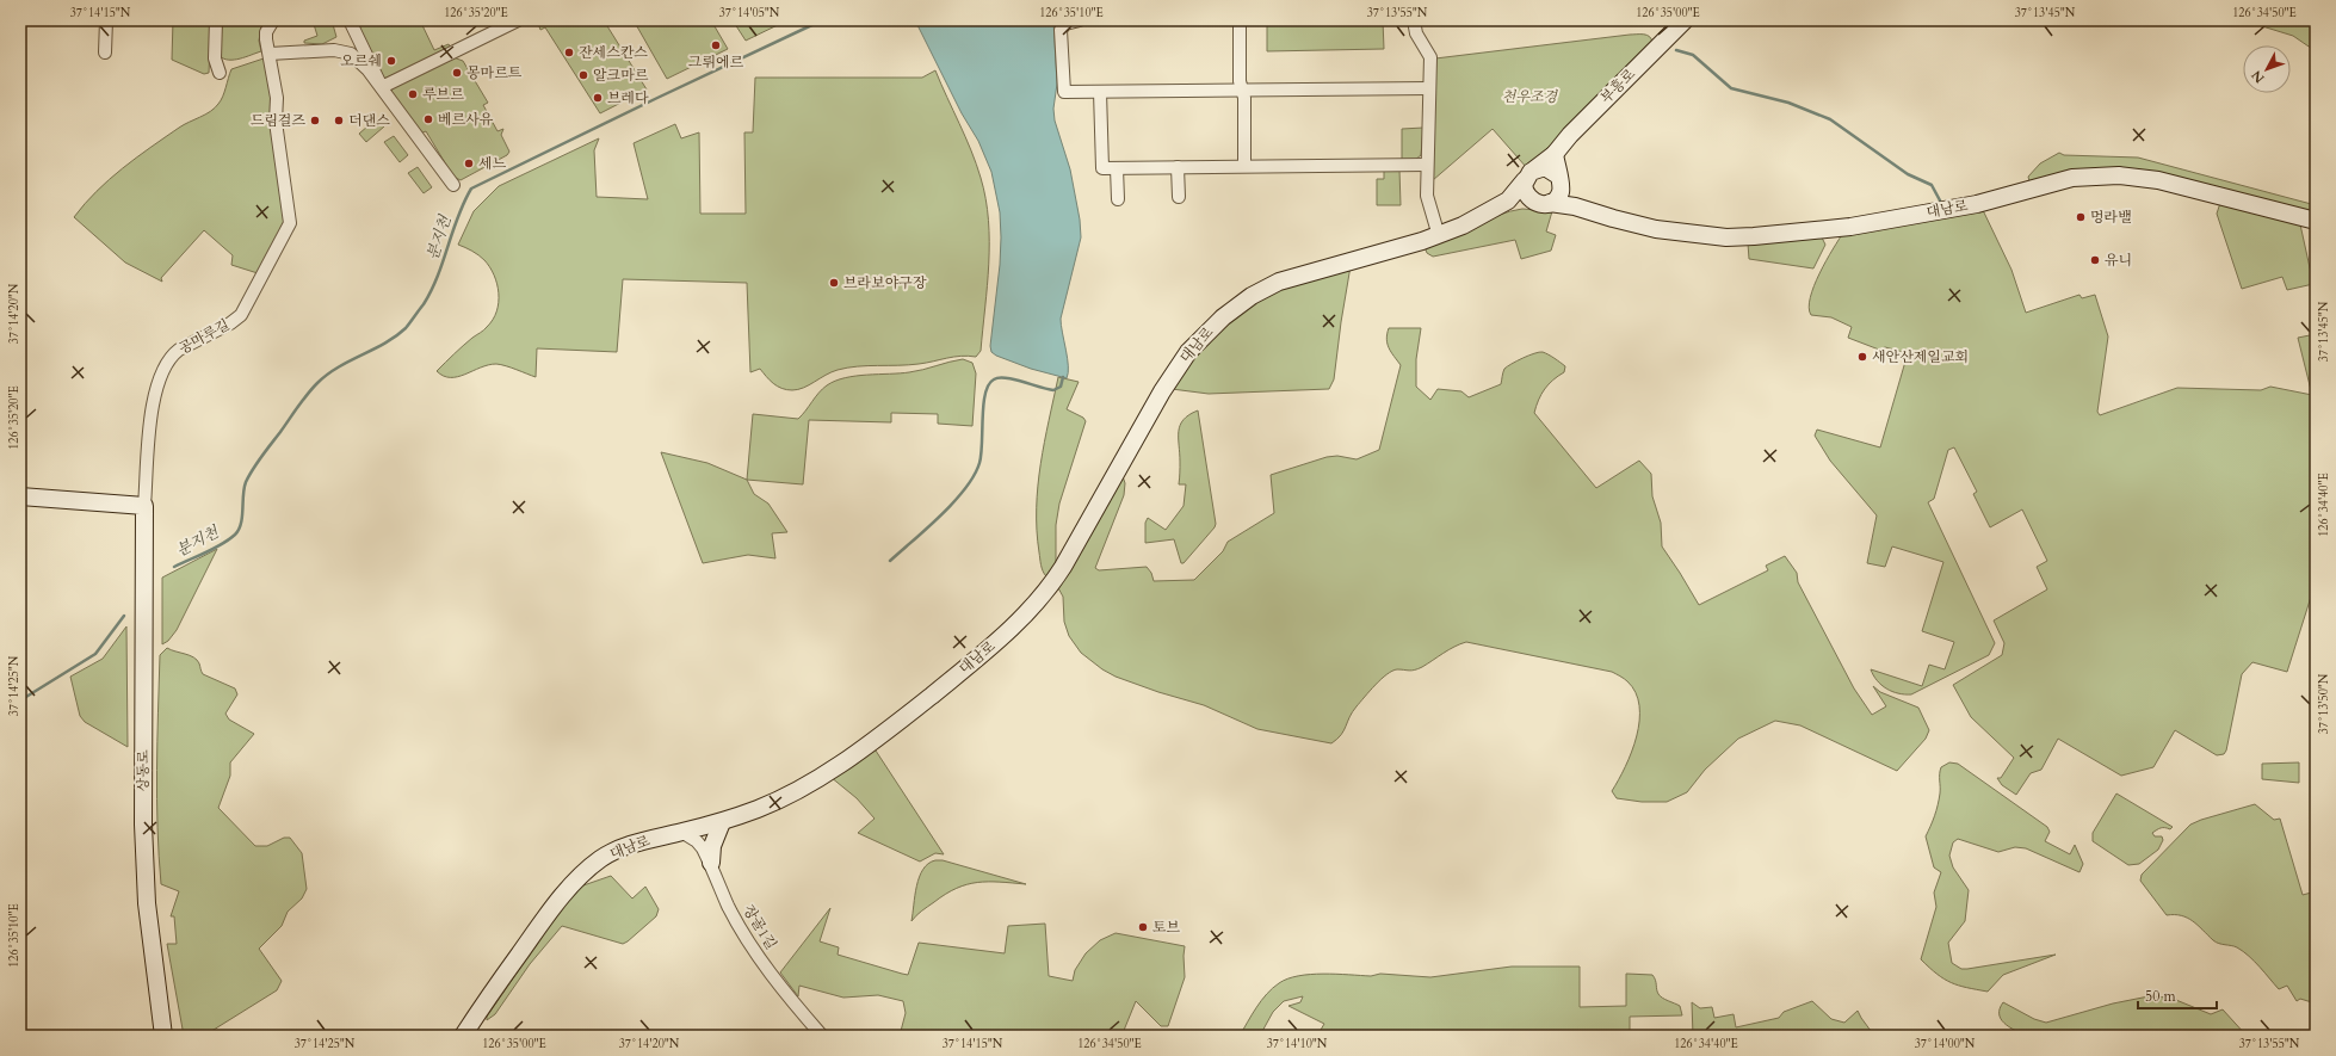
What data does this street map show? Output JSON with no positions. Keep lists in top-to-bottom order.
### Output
{
  "streets": {
    "street": [
      "부흥로",
      "대남로",
      "공마루길",
      "상동로",
      "장골1길"
    ]
  },
  "crossings": [
    ["부흥로", "대남로"],
    ["대남로", "장골1길"],
    ["공마루길", "상동로"]
  ],
  "water": ["분지천"],
  "parks": ["천우조경"],
  "places": [
    "그뤼에르",
    "잔세스칸스",
    "오르쉐",
    "몽마르트",
    "알크마르",
    "루브르",
    "브레다",
    "베르사유",
    "드림걸즈",
    "더댄스",
    "세느",
    "멍라밸",
    "유니",
    "브라보야구장",
    "새안산제일교회",
    "토브"
  ],
  "scale_bar": "50 m",
  "north": "bottom left",
  "coordinates": [
    "37°14'15\"N",
    "126°35'20\"E",
    "37°14'05\"N",
    "126°35'10\"E",
    "37°13'55\"N",
    "126°35'00\"E",
    "37°13'45\"N",
    "126°34'50\"E",
    "37°14'20\"N",
    "126°34'40\"E",
    "37°14'25\"N",
    "37°13'50\"N",
    "37°14'10\"N",
    "37°14'00\"N"
  ]
}
